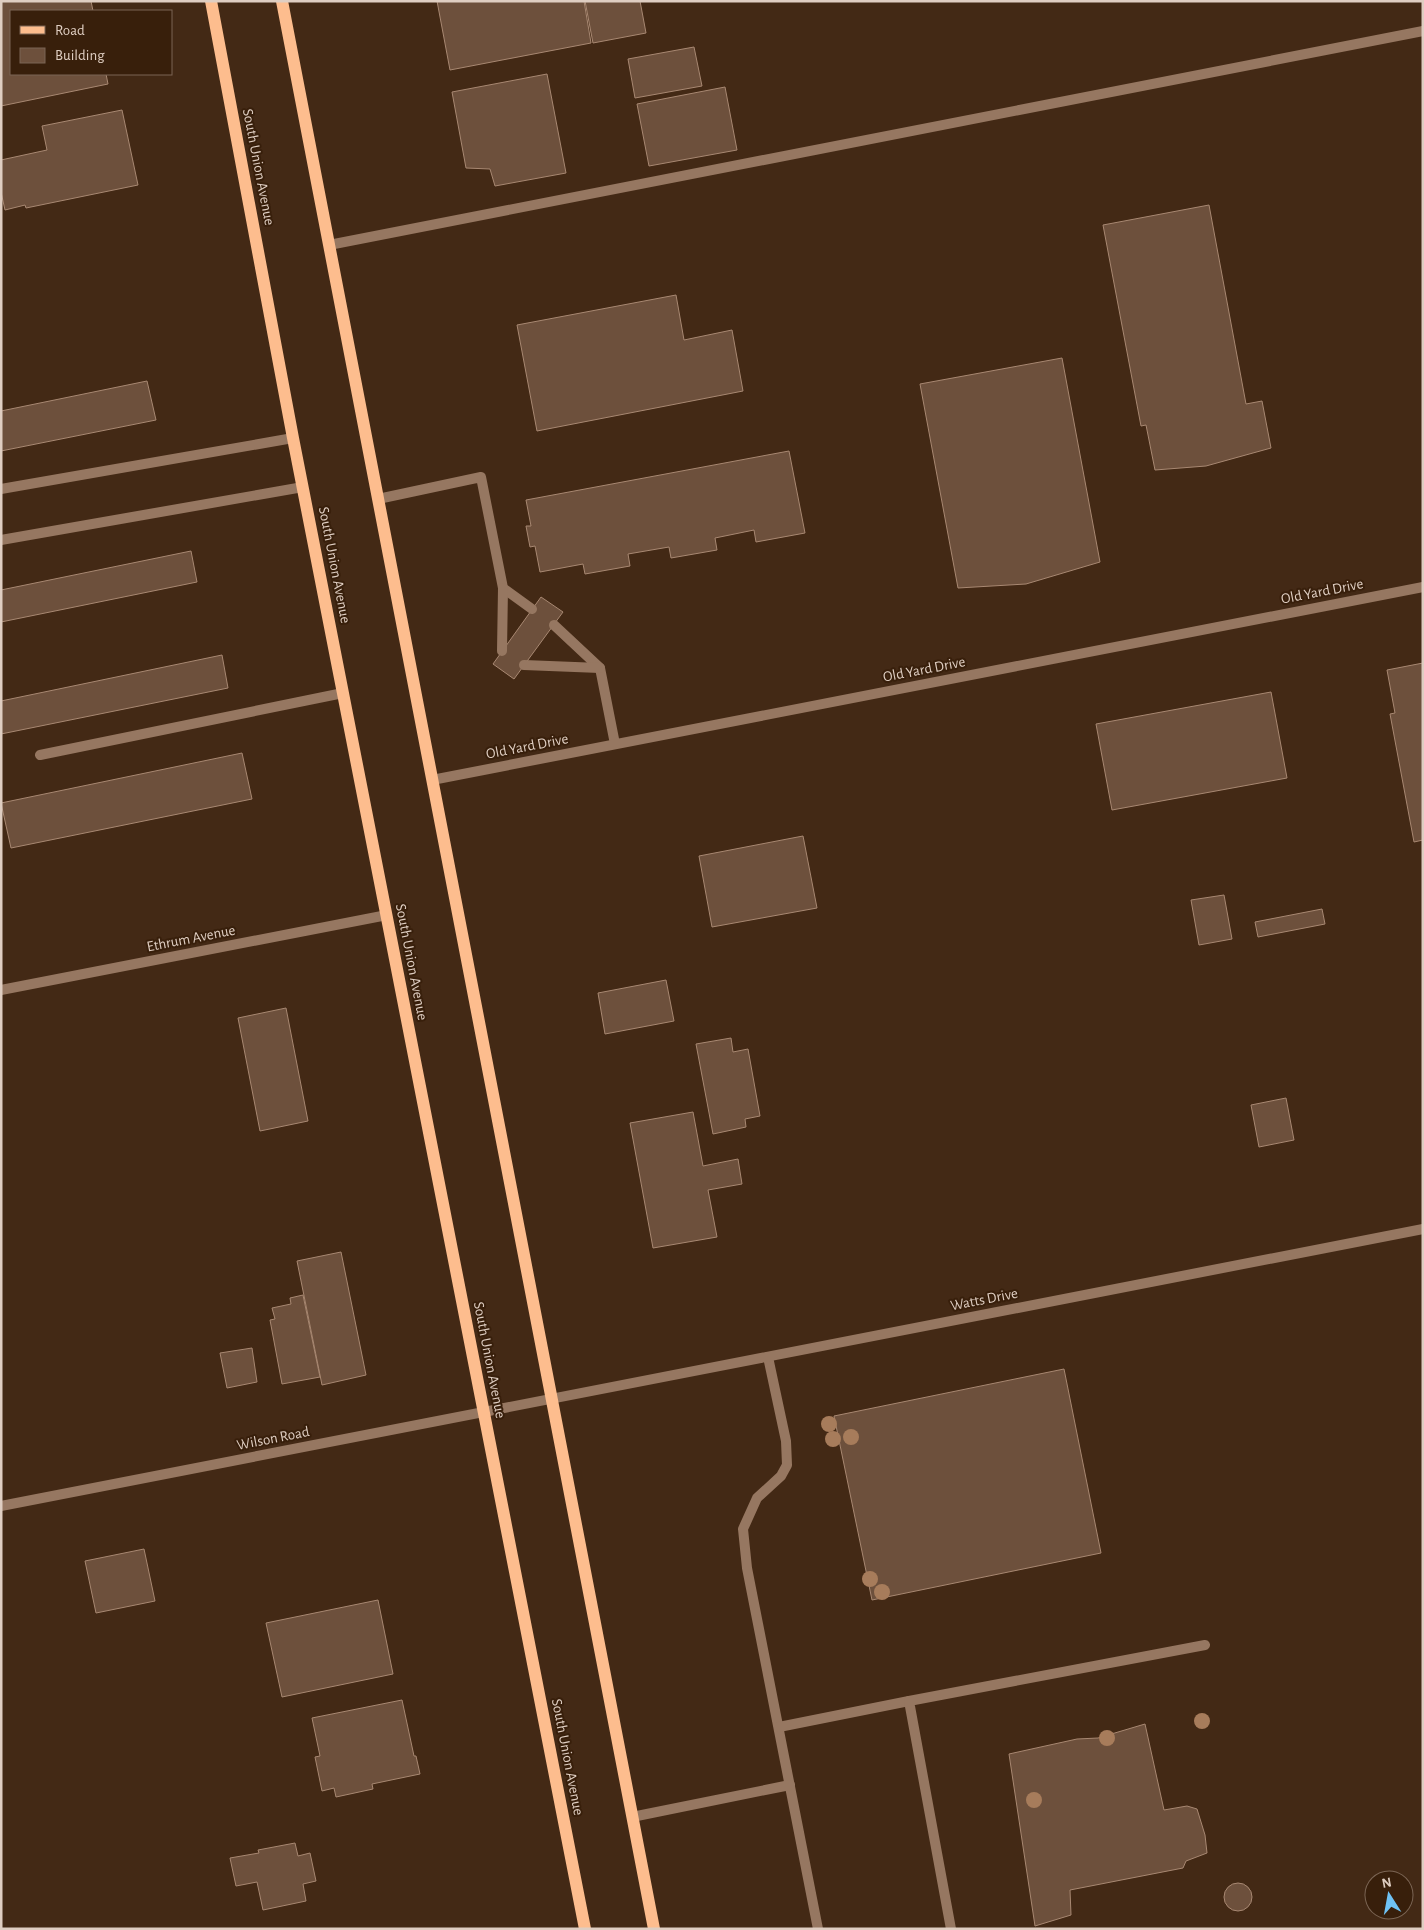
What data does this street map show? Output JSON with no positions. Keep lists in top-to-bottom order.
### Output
{
  "streets": {
    "main road": ["South Union Avenue"],
    "street": [
      "Old Yard Drive",
      "Ethrum Avenue",
      "Watts Drive",
      "Wilson Road"
    ]
  },
  "crossings": [
    ["South Union Avenue", "Ethrum Avenue"],
    ["South Union Avenue", "Wilson Road"],
    ["Watts Drive", "Wilson Road"]
  ],
  "legend": ["Road", "Building"],
  "north": "top"
}
